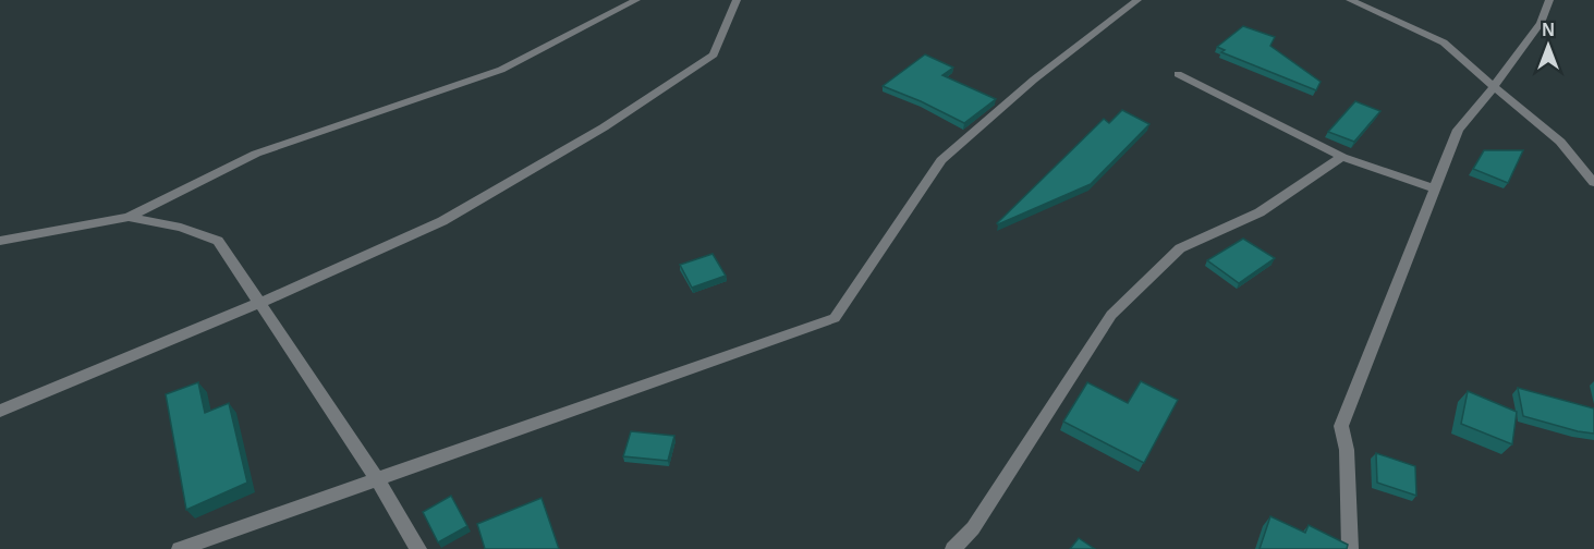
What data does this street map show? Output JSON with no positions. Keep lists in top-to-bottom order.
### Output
{
  "north": "top"
}
